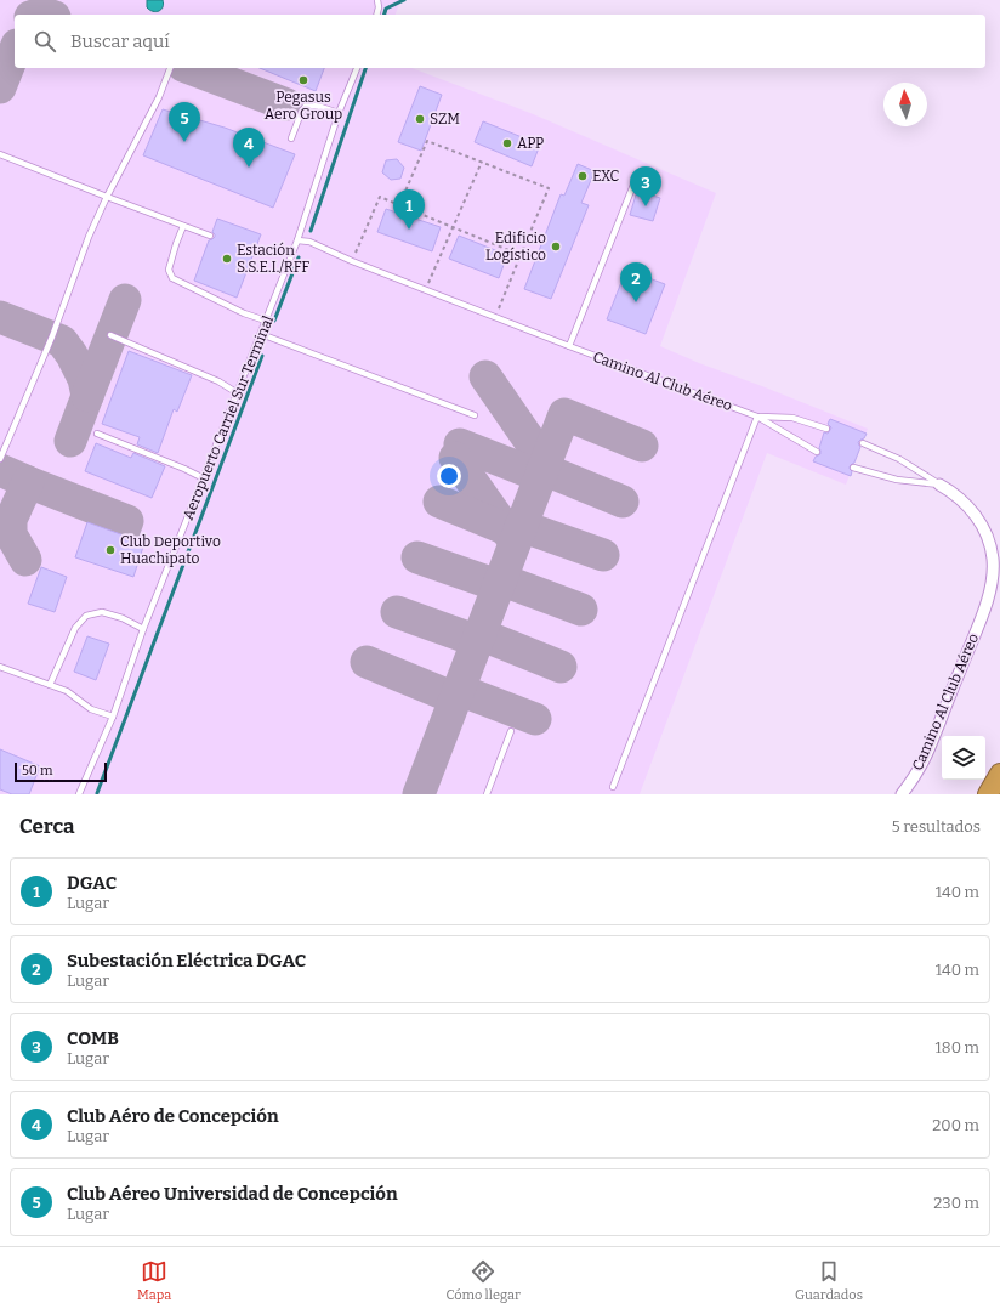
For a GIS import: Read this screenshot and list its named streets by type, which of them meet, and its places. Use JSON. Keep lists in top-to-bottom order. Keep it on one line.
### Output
{"streets":{"street":["Camino Al Club Aéreo"],"lane":["Aeropuerto Carriel Sur Terminal"]},"crossings":[["Camino Al Club Aéreo","Aeropuerto Carriel Sur Terminal"]],"places":["Pegasus Aero Group","SZM","APP","EXC","Edificio Logístico","Estación S.S.E.I./RFF","Club Deportivo Huachipato"],"scale_bar":"50 m","north":"top","page":{"search":"Buscar aquí","pins":["5","4","3","1","2"],"scale":"50 m","heading":["Cerca","5 resultados"],"list":[{"mark":"1","name":"DGAC","note":"Lugar","value":"140 m"},{"mark":"2","name":"Subestación Eléctrica DGAC","note":"Lugar","value":"140 m"},{"mark":"3","name":"COMB","note":"Lugar","value":"180 m"},{"mark":"4","name":"Club Aéro de Concepción","note":"Lugar","value":"200 m"},{"mark":"5","name":"Club Aéreo Universidad de Concepción","note":"Lugar","value":"230 m"}],"nav":["Mapa","Cómo llegar","Guardados"]}}
